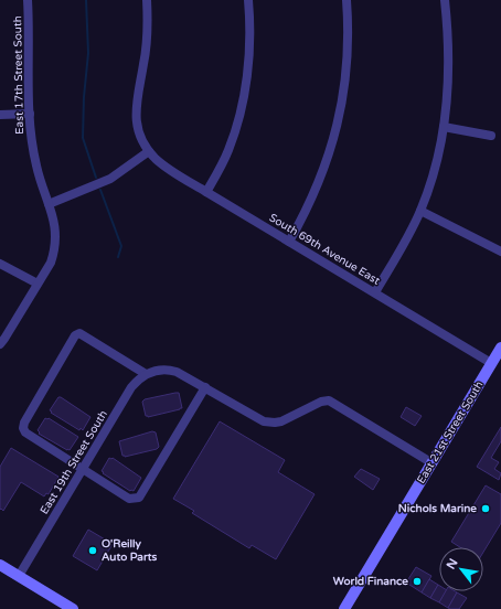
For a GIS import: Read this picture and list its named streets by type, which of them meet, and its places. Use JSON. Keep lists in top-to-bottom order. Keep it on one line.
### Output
{"streets":{"main road":["East 21st Street South"],"street":["East 17th Street South","South 69th Avenue East","East 19th Street South"]},"crossings":[["South 69th Avenue East","East 21st Street South"]],"places":["Nichols Marine","O'Reilly Auto Parts","World Finance"],"north":"top left"}
